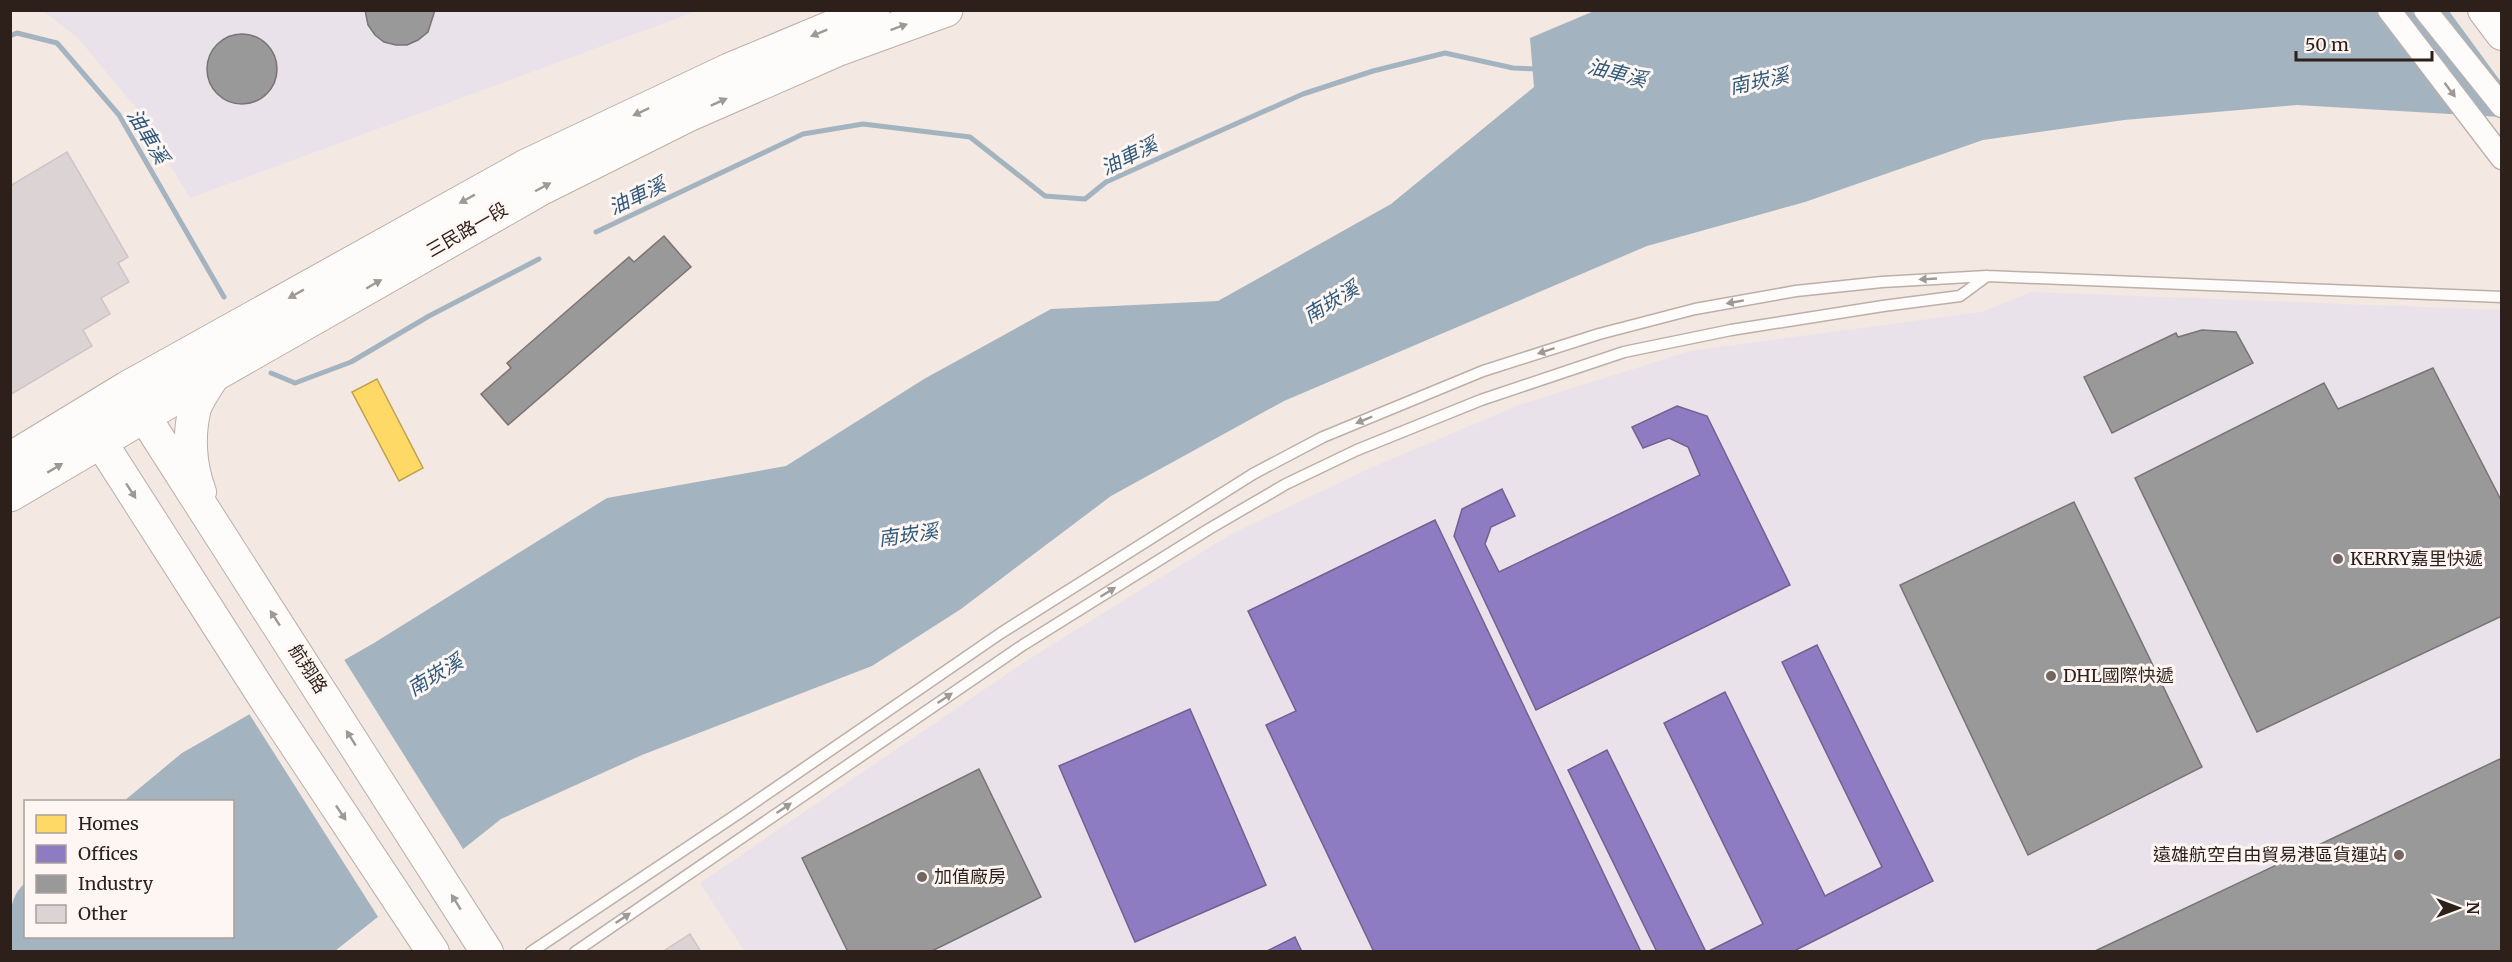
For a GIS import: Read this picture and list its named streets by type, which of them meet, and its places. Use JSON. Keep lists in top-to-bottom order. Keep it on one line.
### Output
{"streets":{"main road":["三民路一段"],"street":["航翔路"]},"crossings":[["三民路一段","航翔路"]],"water":["油車溪","南崁溪"],"places":["KERRY嘉里快遞","DHL國際快遞","遠雄航空自由貿易港區貨運站","加值廠房"],"legend":["Homes","Offices","Industry","Other"],"scale_bar":"50 m","north":"right"}
